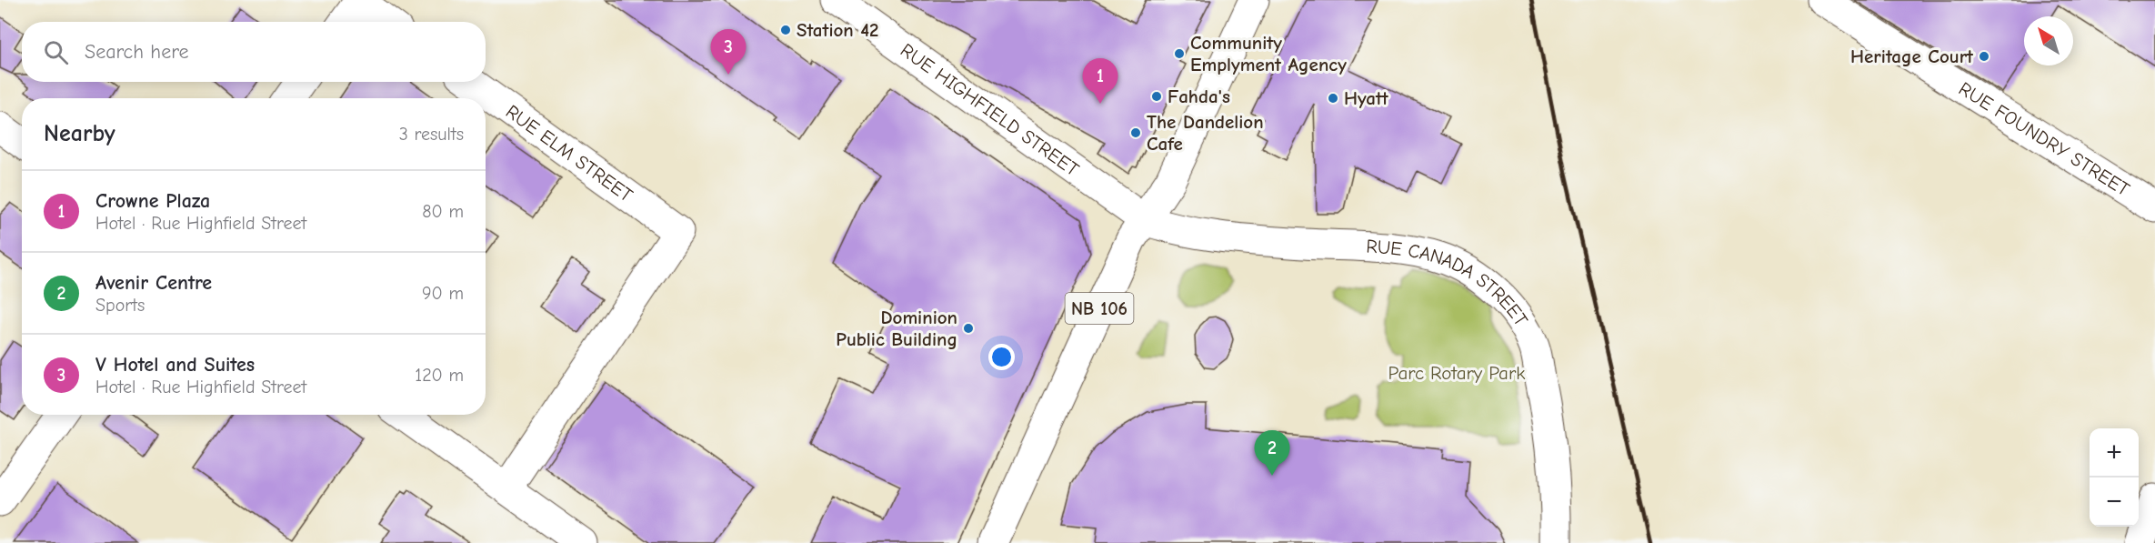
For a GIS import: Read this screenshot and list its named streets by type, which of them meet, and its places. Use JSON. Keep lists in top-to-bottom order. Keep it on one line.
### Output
{"streets":{"street":["RUE HIGHFIELD STREET","RUE FOUNDRY STREET","RUE ELM STREET","RUE CANADA STREET","NB 106"]},"crossings":[["RUE HIGHFIELD STREET","RUE CANADA STREET"],["RUE HIGHFIELD STREET","NB 106"],["RUE CANADA STREET","NB 106"]],"parks":["Parc Rotary Park"],"places":["Station 42","Community Emplyment Agency","Heritage Court","Fahda's","Hyatt","The Dandelion Cafe","Dominion Public Building"],"north":"top left","page":{"search":"Search here","pins":["3","1","2"],"heading":["Nearby","3 results"],"list":[{"mark":"1","name":"Crowne Plaza","note":"Hotel · Rue Highfield Street","value":"80 m"},{"mark":"2","name":"Avenir Centre","note":"Sports","value":"90 m"},{"mark":"3","name":"V Hotel and Suites","note":"Hotel · Rue Highfield Street","value":"120 m"}],"map_buttons":["+","−"]}}
